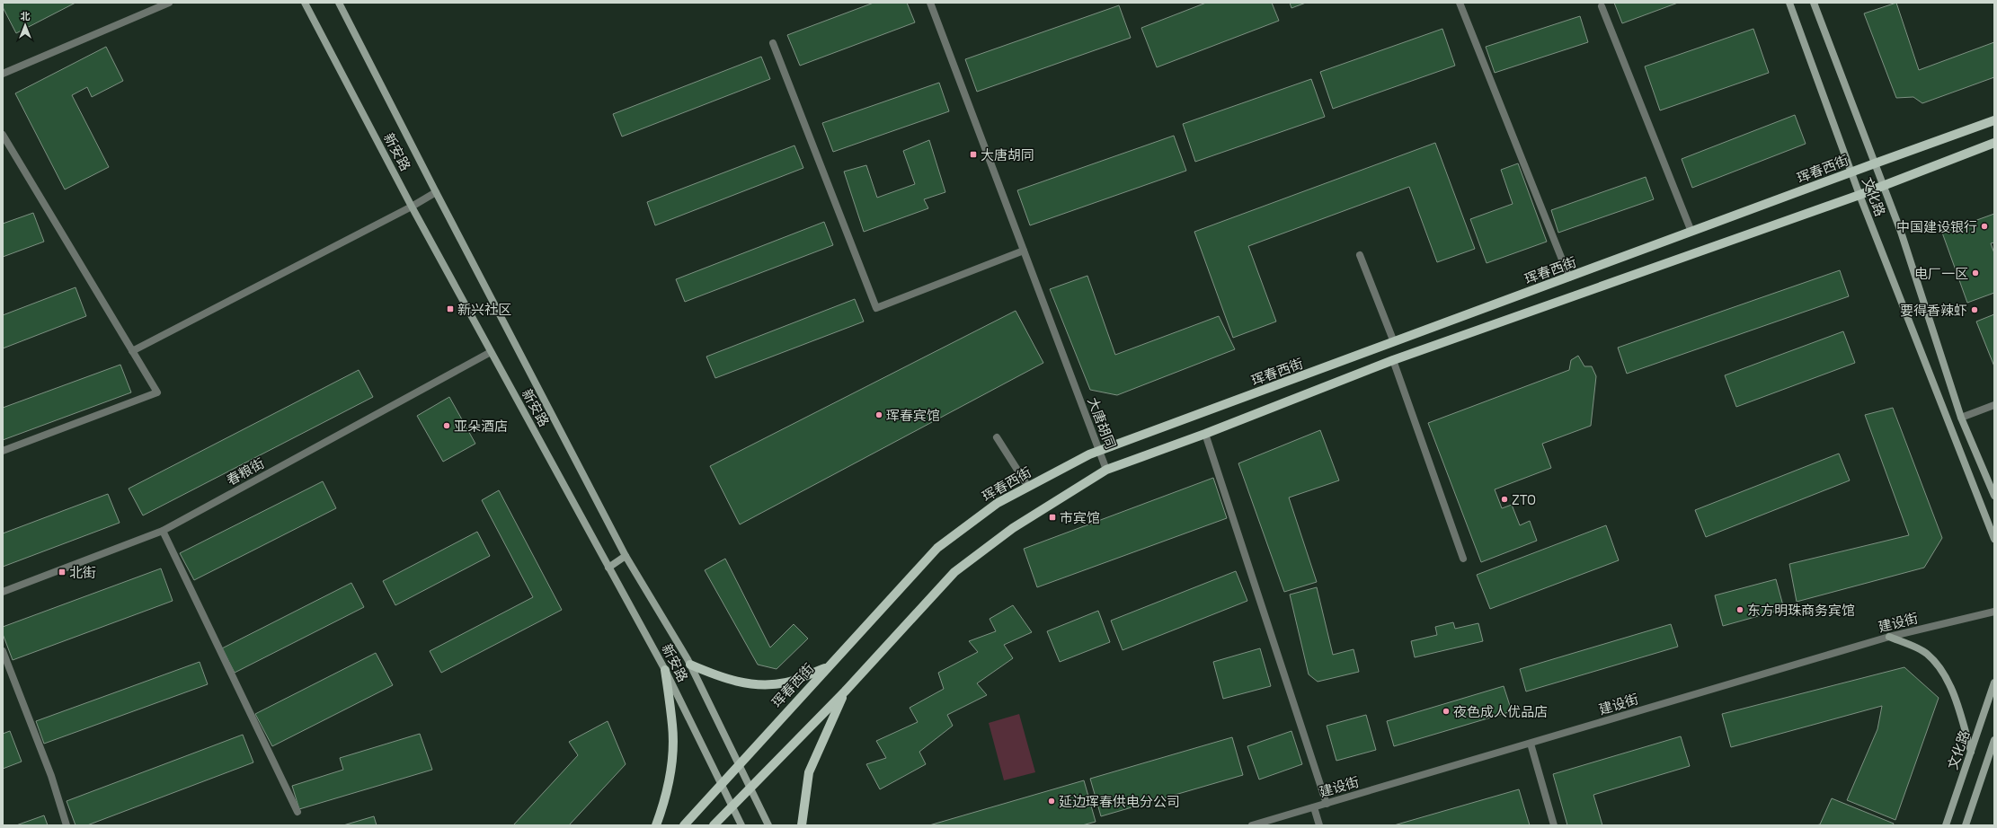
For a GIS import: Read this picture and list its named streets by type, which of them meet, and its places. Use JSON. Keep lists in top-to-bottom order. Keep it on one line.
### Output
{"streets":{"main road":["新安路","珲春西街","文化路"],"street":["大唐胡同","春粮街","建设街"]},"crossings":[["新安路","珲春西街"],["新安路","春粮街"],["珲春西街","文化路"],["珲春西街","大唐胡同"]],"places":{"transit":["大唐胡同","新兴社区","市宾馆","北街"],"other":["中国建设银行","电厂一区","要得香辣虾","珲春宾馆","亚朵酒店","ZTO","东方明珠商务宾馆","夜色成人优品店","延边珲春供电分公司"]},"north":"top"}
